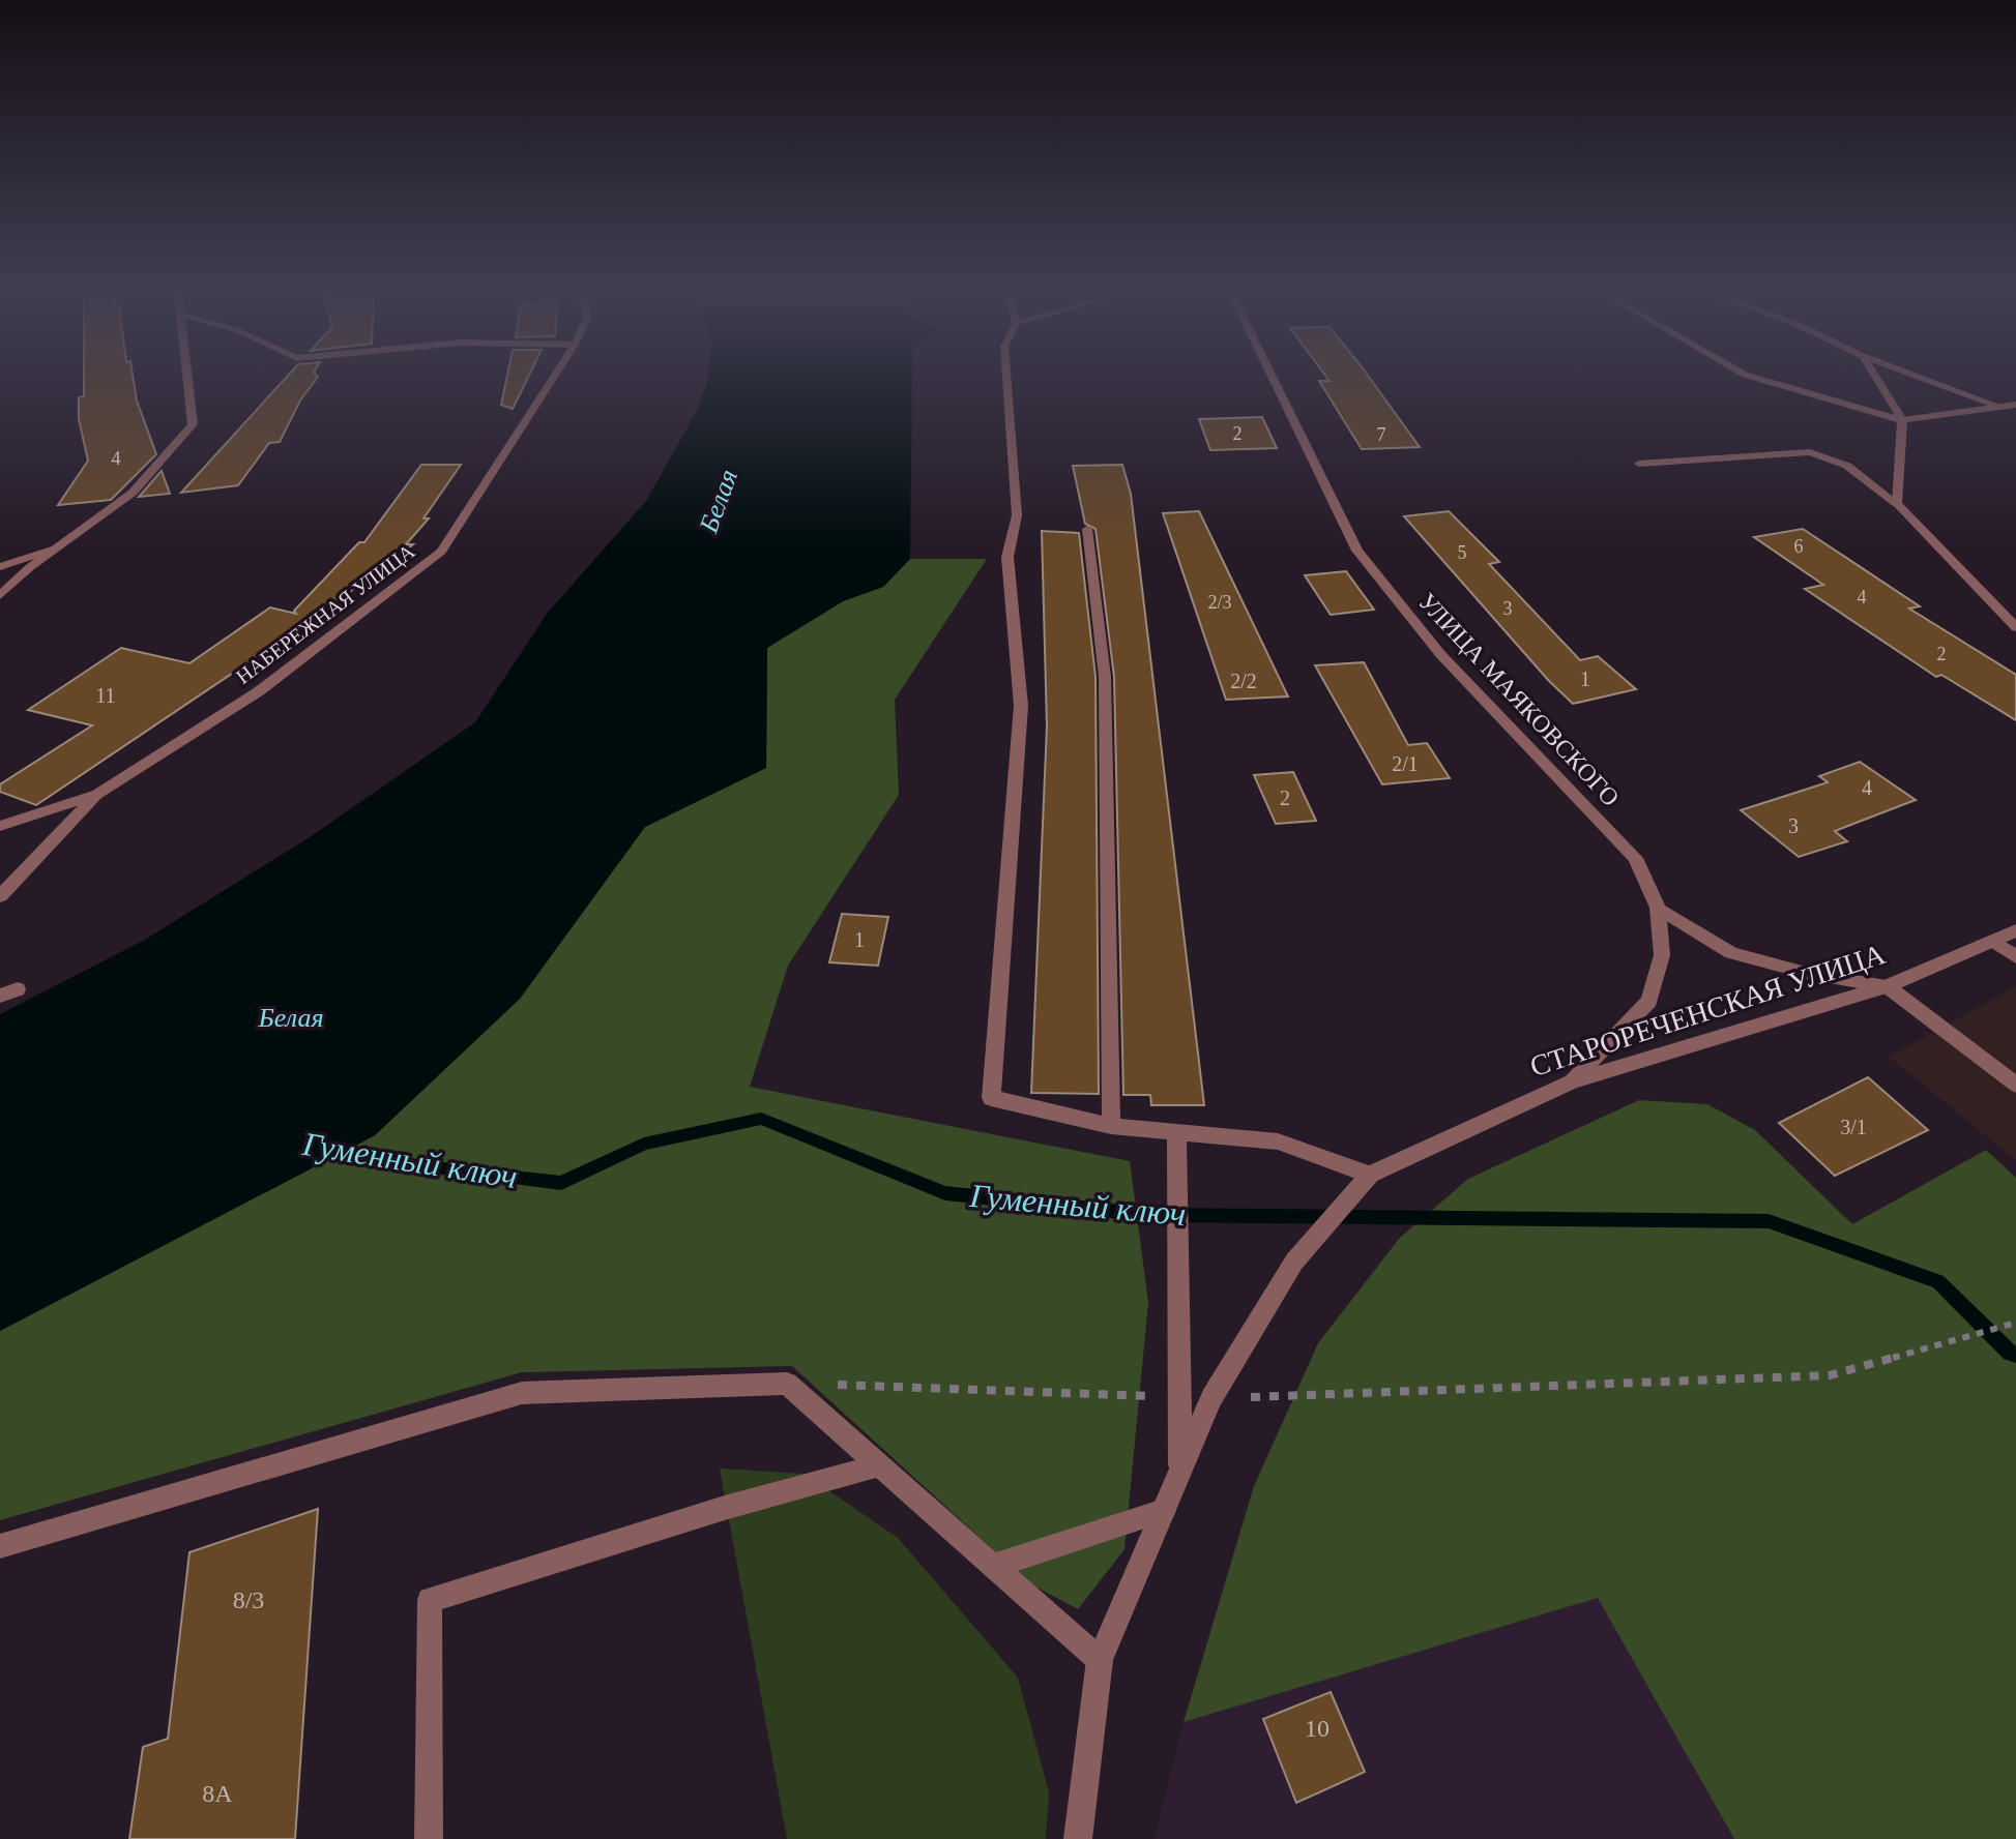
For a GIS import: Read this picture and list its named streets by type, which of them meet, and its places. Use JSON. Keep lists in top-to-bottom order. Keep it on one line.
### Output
{"streets":{"street":["НАБЕРЕЖНАЯ УЛИЦА","УЛИЦА МАЯКОВСКОГО","СТАРОРЕЧЕНСКАЯ УЛИЦА"]},"crossings":[["УЛИЦА МАЯКОВСКОГО","СТАРОРЕЧЕНСКАЯ УЛИЦА"]],"water":["Белая","Гуменный ключ"],"house_numbers":["2","7","4","6","5","4","2/3","3","2","1","2/2","11","2/1","4","2","3","1","3/1","8/3","10","8А"]}
